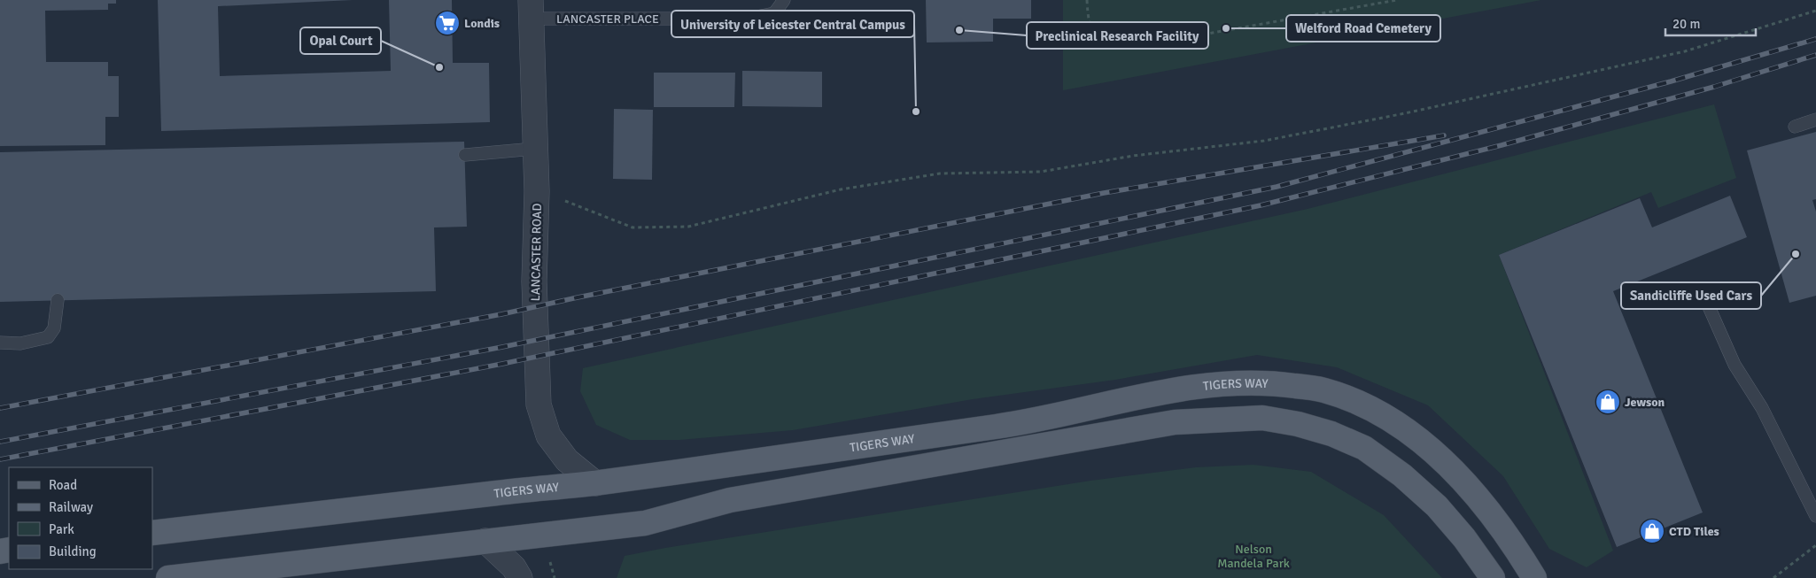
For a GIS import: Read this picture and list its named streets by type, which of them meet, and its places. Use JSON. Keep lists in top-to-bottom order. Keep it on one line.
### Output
{"streets":{"main road":["TIGERS WAY"],"street":["LANCASTER ROAD"],"lane":["LANCASTER PLACE"]},"crossings":[["LANCASTER PLACE","LANCASTER ROAD"],["LANCASTER ROAD","TIGERS WAY"]],"parks":["Nelson Mandela Park"],"places":{"supermarket":["Londis"],"other":["Welford Road Cemetery","Preclinical Research Facility","Opal Court","University of Leicester Central Campus","Sandicliffe Used Cars"],"shop":["Jewson","CTD Tiles"]},"legend":["Road","Railway","Park","Building"],"scale_bar":"20 m"}
